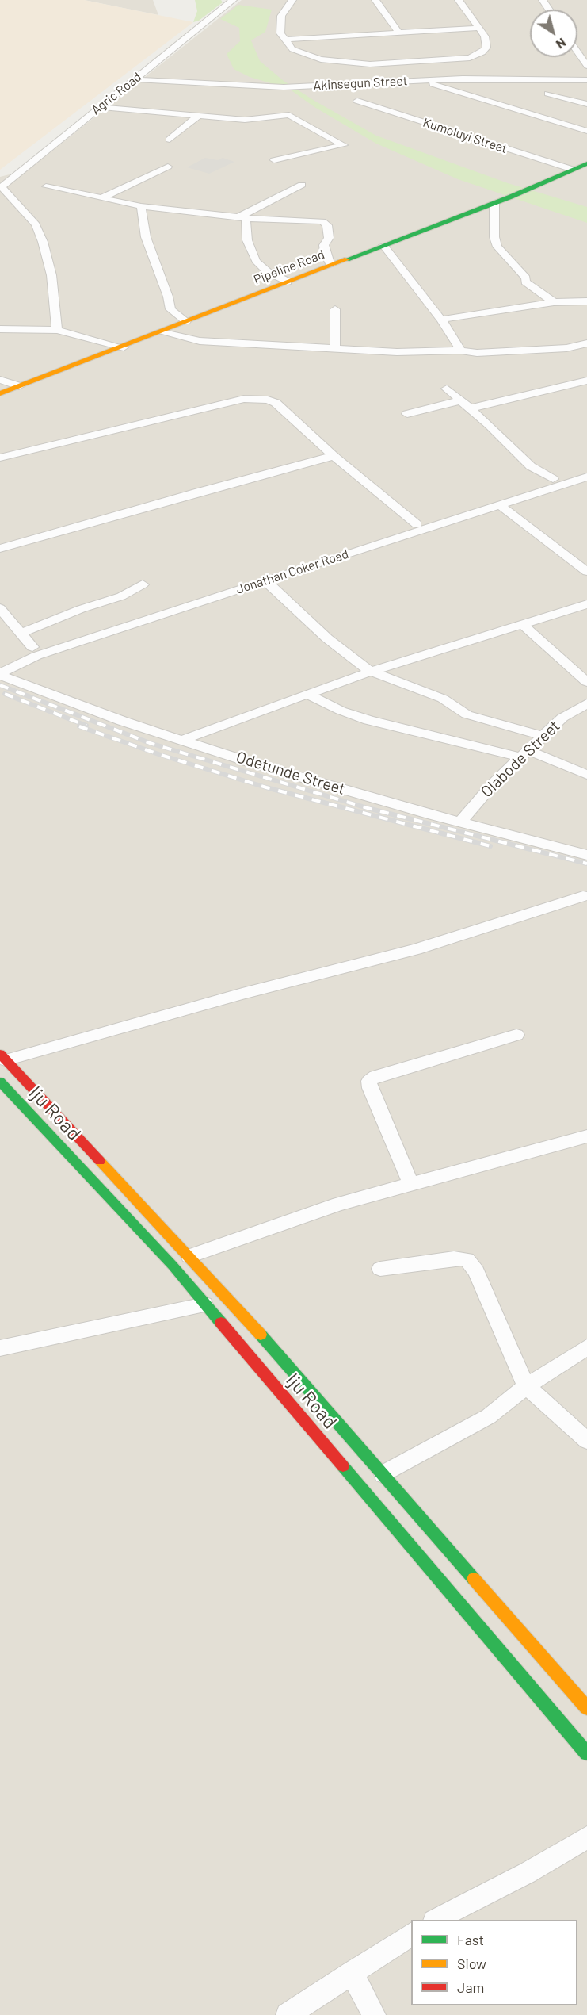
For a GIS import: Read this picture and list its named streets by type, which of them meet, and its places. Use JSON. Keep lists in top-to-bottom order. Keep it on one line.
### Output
{"streets":{"main road":["Pipeline Road","Iju Road"],"street":["Akinsegun Street","Agric Road","Kumoluyi Street","Jonathan Coker Road","Olabode Street","Odetunde Street"]},"crossings":[["Akinsegun Street","Agric Road"],["Kumoluyi Street","Pipeline Road"],["Jonathan Coker Road","Odetunde Street"],["Olabode Street","Odetunde Street"]],"legend":["Fast","Slow","Jam"],"north":"bottom right"}
